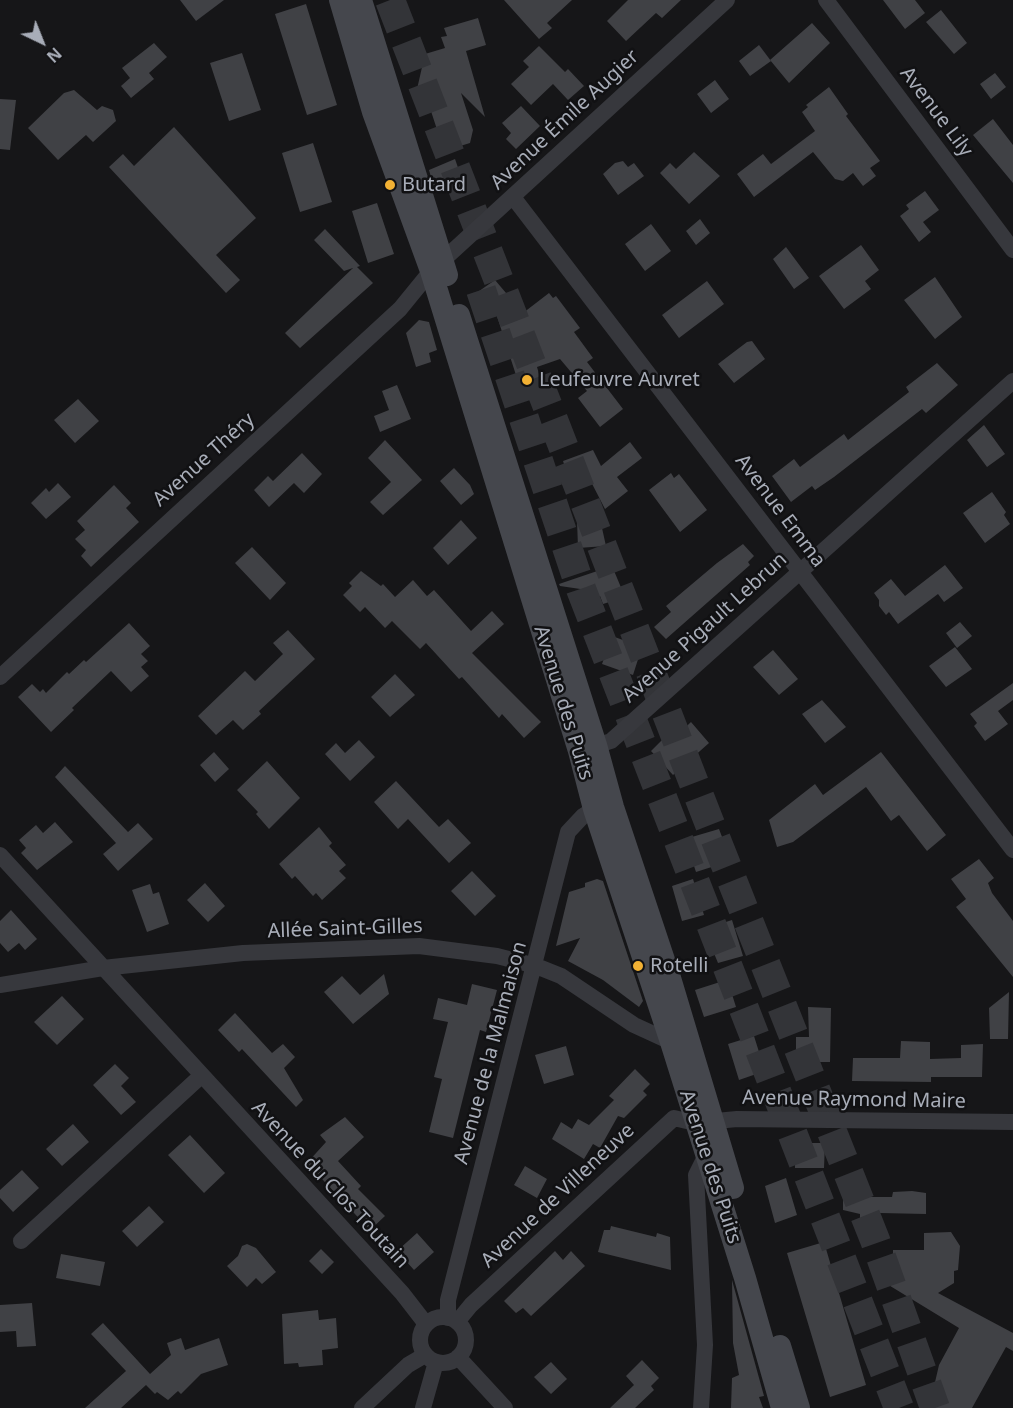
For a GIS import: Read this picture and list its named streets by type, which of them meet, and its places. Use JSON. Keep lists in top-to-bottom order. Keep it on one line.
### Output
{"streets":{"street":["Avenue Lily","Avenue Émile Augier","Avenue Théry","Avenue Emma","Avenue Pigault Lebrun","Avenue des Puits","Allée Saint-Gilles","Avenue de la Malmaison","Avenue Raymond Maire","Avenue du Clos Toutain","Avenue de Villeneuve"]},"crossings":[["Avenue Émile Augier","Avenue Théry"],["Avenue Émile Augier","Avenue Emma"],["Avenue Émile Augier","Avenue des Puits"],["Avenue Théry","Avenue des Puits"],["Avenue Emma","Avenue Pigault Lebrun"],["Avenue Pigault Lebrun","Avenue des Puits"],["Avenue des Puits","Allée Saint-Gilles"],["Avenue des Puits","Avenue de la Malmaison"],["Avenue des Puits","Avenue Raymond Maire"],["Avenue des Puits","Avenue de Villeneuve"],["Allée Saint-Gilles","Avenue de la Malmaison"],["Allée Saint-Gilles","Avenue du Clos Toutain"],["Avenue de la Malmaison","Avenue du Clos Toutain"],["Avenue de la Malmaison","Avenue de Villeneuve"],["Avenue Raymond Maire","Avenue de Villeneuve"],["Avenue du Clos Toutain","Avenue de Villeneuve"]],"places":["Butard","Leufeuvre Auvret","Rotelli"],"north":"bottom right"}
